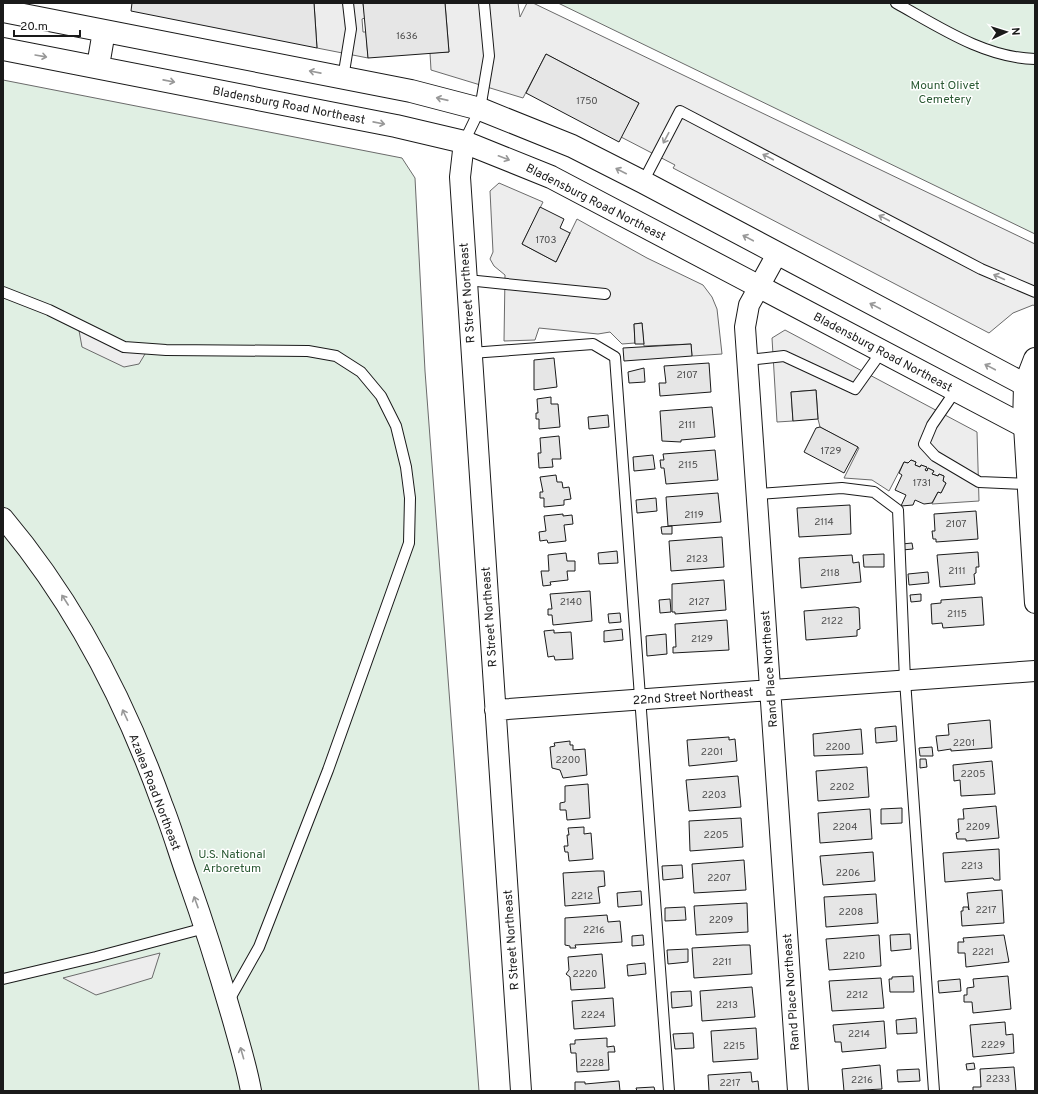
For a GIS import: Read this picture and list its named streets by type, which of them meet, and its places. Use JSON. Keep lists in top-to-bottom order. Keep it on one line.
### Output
{"streets":{"main road":["Bladensburg Road Northeast"],"street":["R Street Northeast","Rand Place Northeast","22nd Street Northeast","Azalea Road Northeast"]},"crossings":[["Bladensburg Road Northeast","R Street Northeast"],["Bladensburg Road Northeast","Rand Place Northeast"],["R Street Northeast","22nd Street Northeast"],["Rand Place Northeast","22nd Street Northeast"]],"one_way":["Azalea Road Northeast"],"parks":["Mount Olivet Cemetery","U.S. National Arboretum"],"house_numbers":["1636","1750","1703","2107","2111","1729","2115","1731","2119","2114","2107","2123","2111","2118","2140","2127","2115","2122","2129","2201","2200","2201","2200","2205","2202","2203","2204","2209","2205","2213","2206","2207","2212","2217","2208","2209","2216","2221","2210","2211","2220","2212","2213","2224","2214","2229","2215","2228","2233","2216","2217"],"scale_bar":"20 m","north":"right"}
